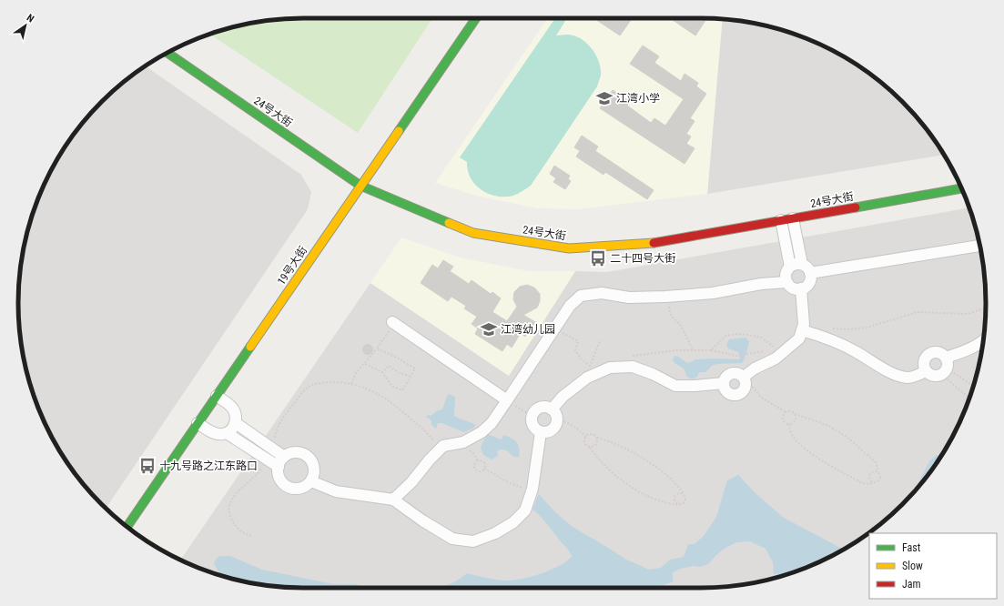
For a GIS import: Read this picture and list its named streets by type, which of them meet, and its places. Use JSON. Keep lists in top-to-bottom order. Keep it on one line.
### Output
{"streets":{"street":["24号大街","19号大街"]},"crossings":[["24号大街","19号大街"]],"places":{"school or university":["江湾小学","江湾幼儿园"],"bus stop":["二十四号大街","十九号路之江东路口"]},"legend":["Fast","Slow","Jam"],"north":"top right"}
